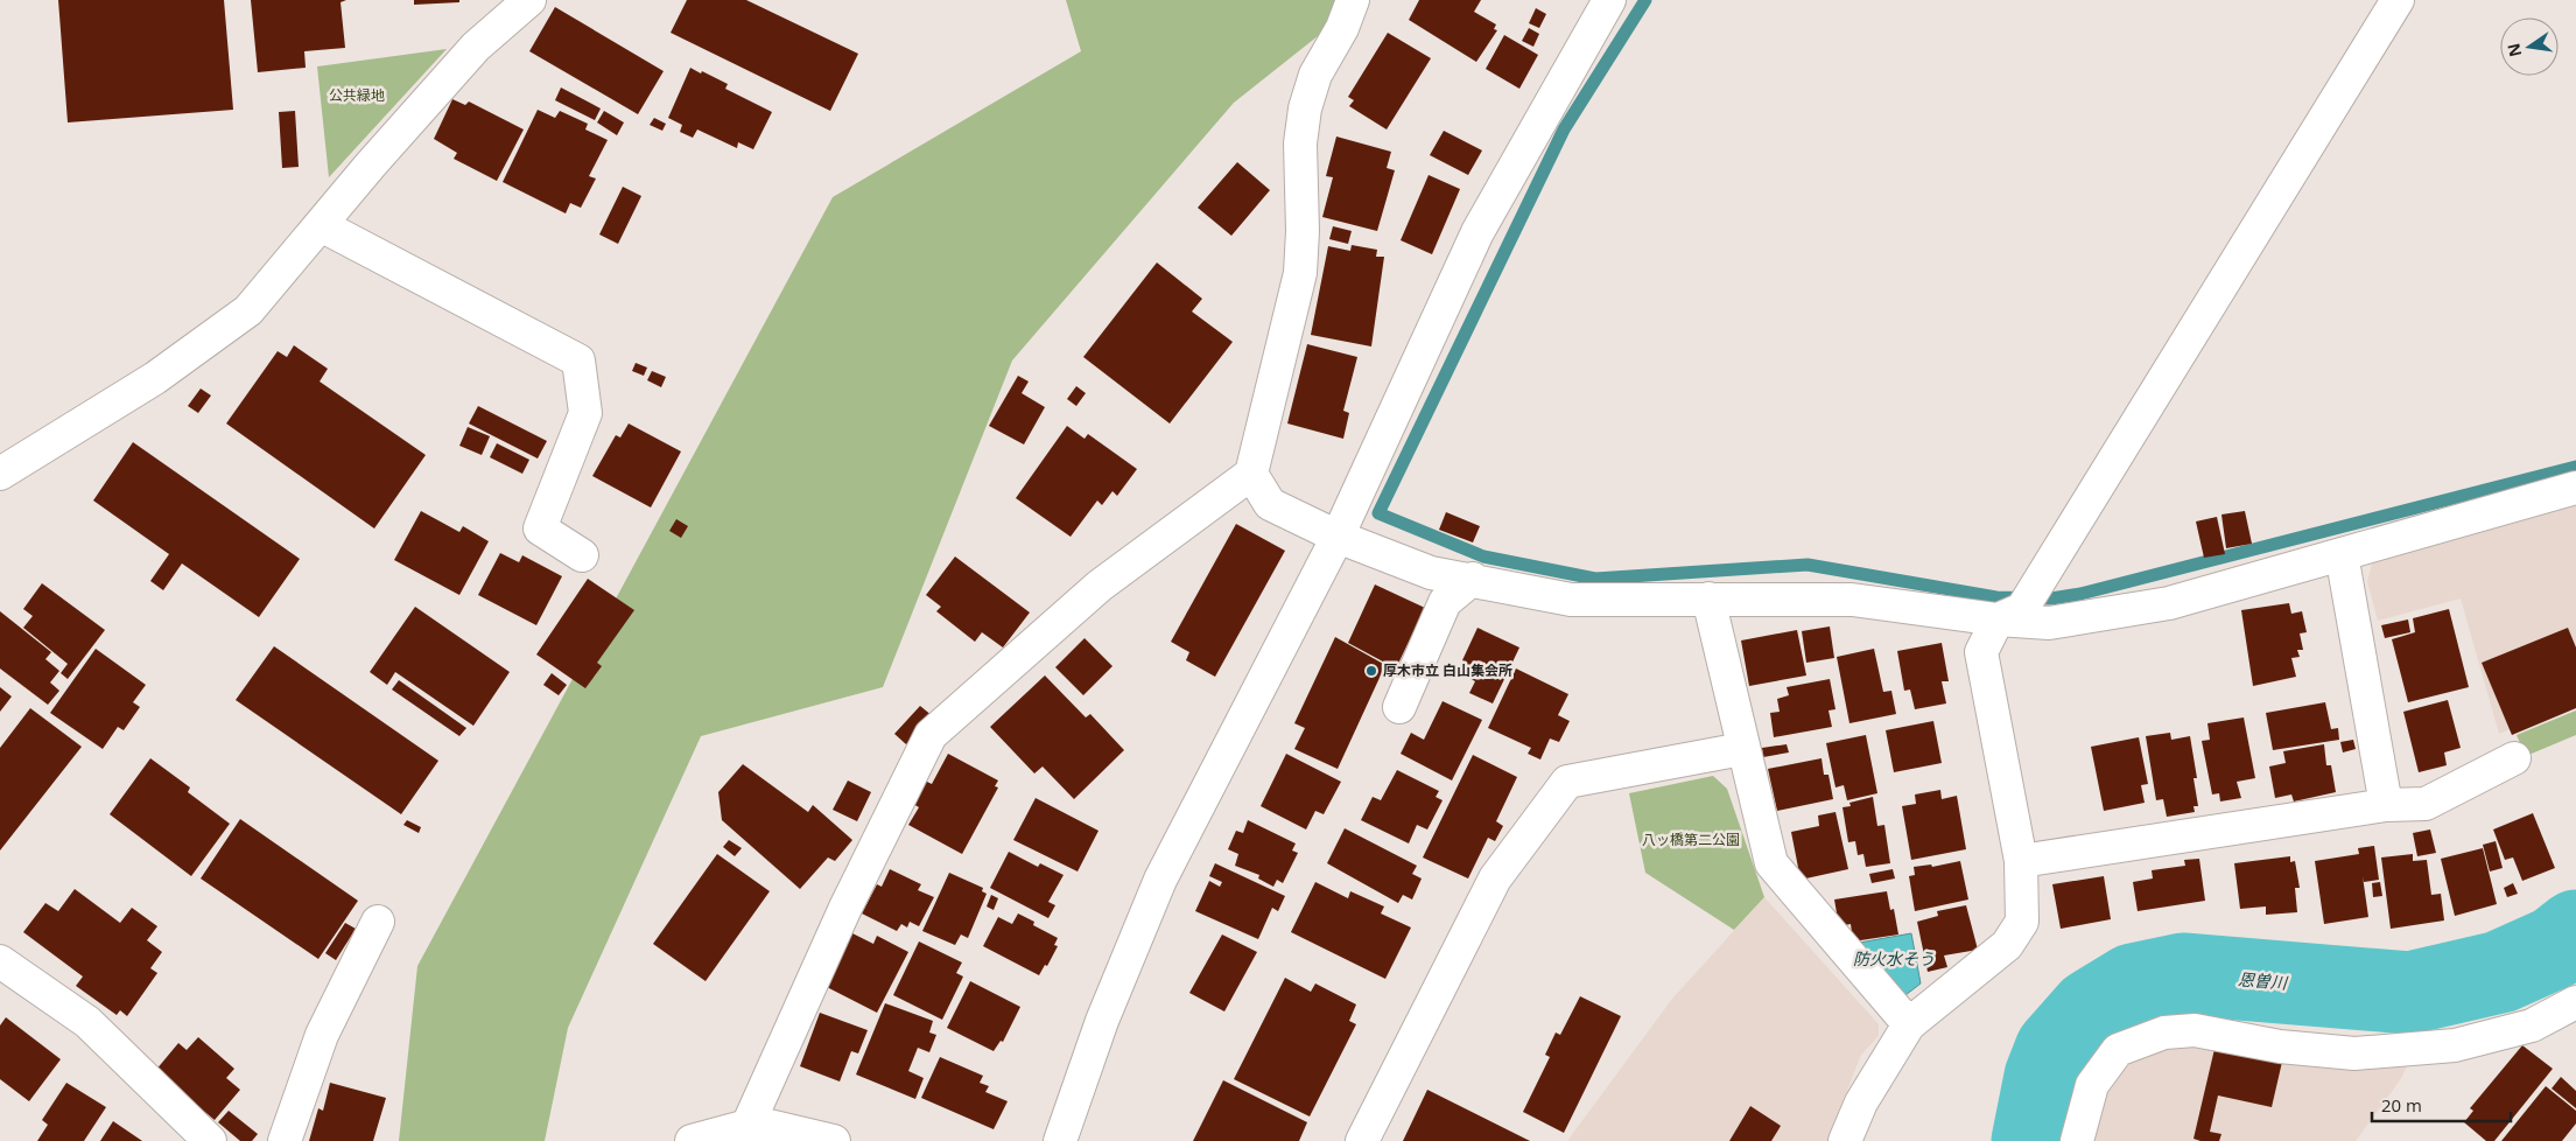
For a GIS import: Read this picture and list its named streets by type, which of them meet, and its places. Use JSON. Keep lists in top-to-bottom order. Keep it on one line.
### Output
{"water":["防火水そう","恩曽川"],"parks":["公共緑地","八ッ橋第二公園"],"places":["厚木市立 白山集会所"],"scale_bar":"20 m","north":"left"}
